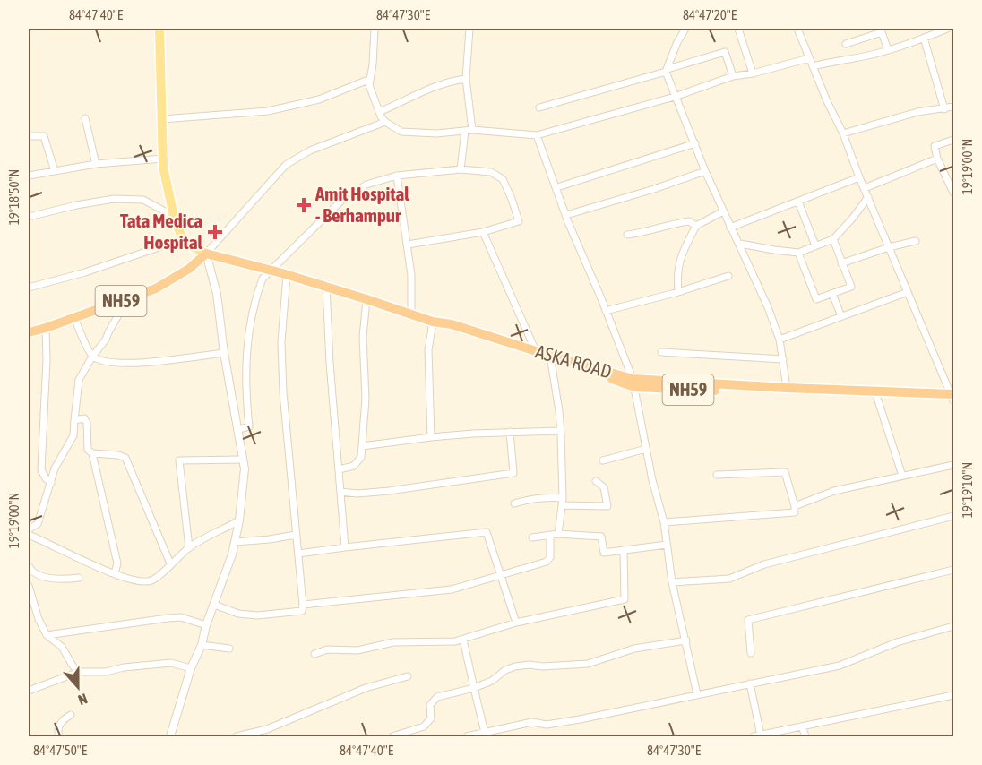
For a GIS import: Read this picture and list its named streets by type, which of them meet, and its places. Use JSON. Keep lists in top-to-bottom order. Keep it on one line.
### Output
{"streets":{"highway":["NH59","ASKA ROAD"]},"crossings":[["NH59","ASKA ROAD"]],"places":{"health":["Amit Hospital - Berhampur","Tata Medica Hospital"]},"north":"bottom","coordinates":["84°47'40\"E","84°47'30\"E","84°47'20\"E","19°19'00\"N","19°18'50\"N","19°19'10\"N","84°47'50\"E"]}
